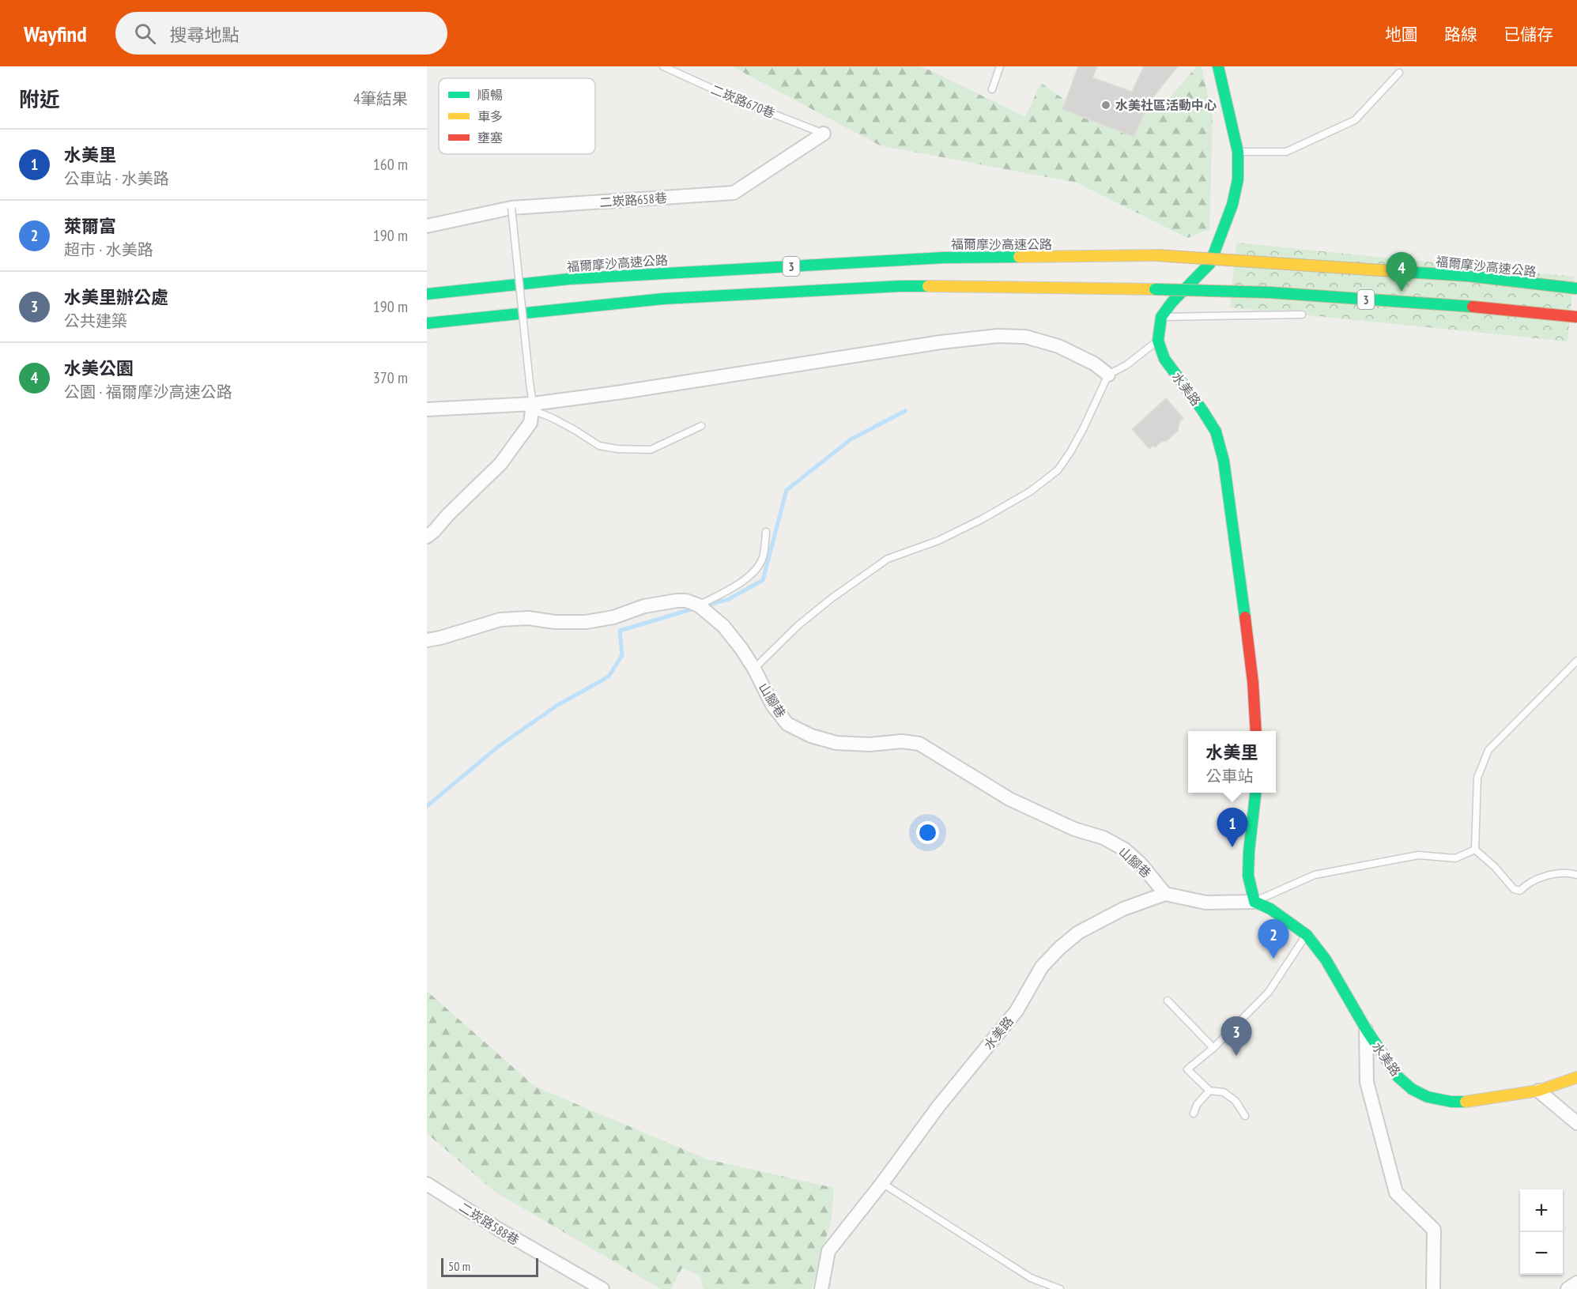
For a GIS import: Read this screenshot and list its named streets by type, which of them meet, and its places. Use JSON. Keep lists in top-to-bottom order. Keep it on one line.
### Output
{"streets":{"main road":["福爾摩沙高速公路","3","水美路"],"street":["二崁路658巷","山腳巷","二崁路588巷"],"lane":["二崁路670巷"]},"crossings":[["二崁路670巷","二崁路658巷"],["水美路","山腳巷"]],"places":["水美社區活動中心"],"legend":["順暢","車多","壅塞"],"scale_bar":"50 m","page":{"header":"Wayfind","search":"搜尋地點","nav":["地圖","路線","已儲存"],"heading":["附近","4筆結果"],"list":[{"mark":"1","name":"水美里","note":"公車站 · 水美路","value":"160 m"},{"mark":"2","name":"萊爾富","note":"超市 · 水美路","value":"190 m"},{"mark":"3","name":"水美里辦公處","note":"公共建築","value":"190 m"},{"mark":"4","name":"水美公園","note":"公園 · 福爾摩沙高速公路","value":"370 m"}],"pins":["4","1","2","3"],"popup":["水美里","公車站"],"map_buttons":["+","−"],"scale":"50 m"}}
